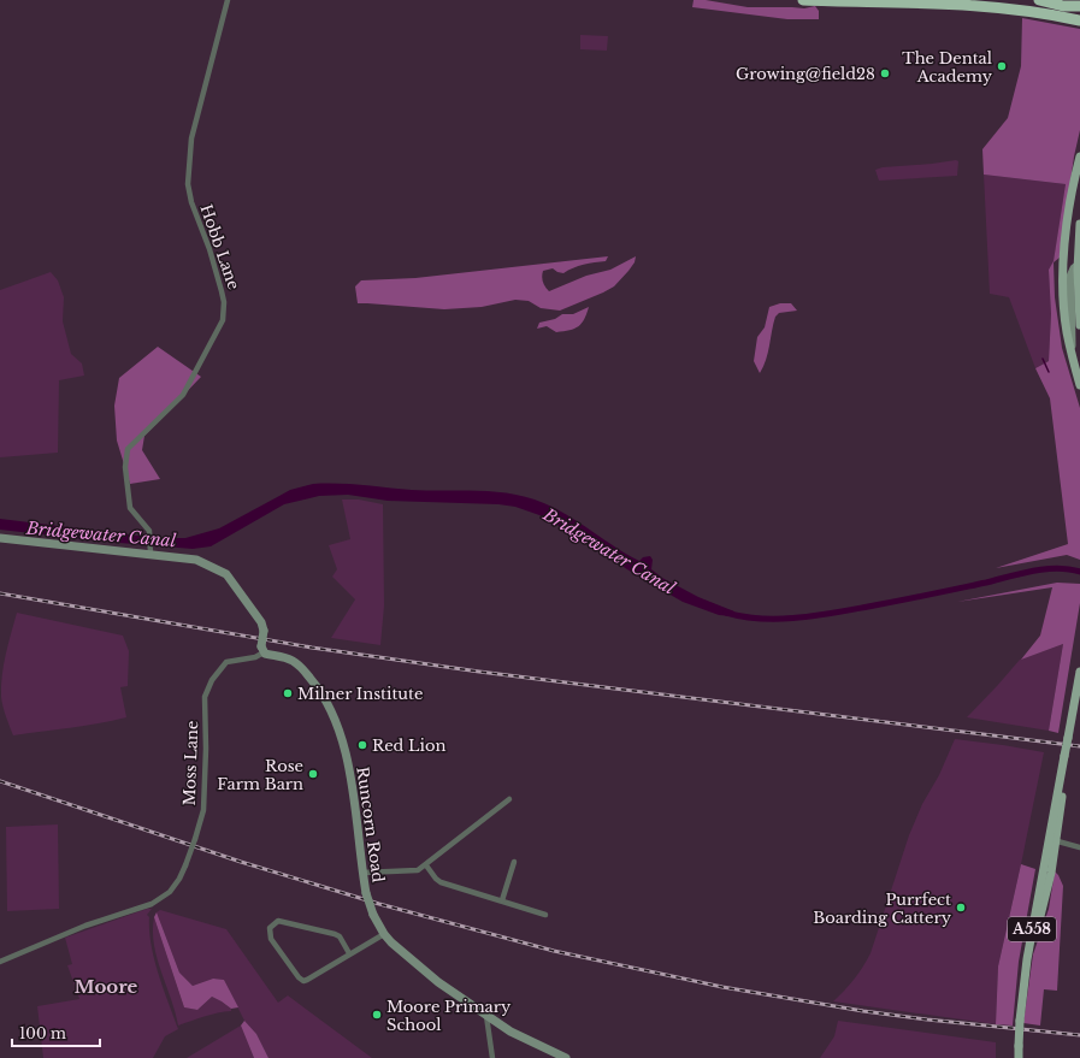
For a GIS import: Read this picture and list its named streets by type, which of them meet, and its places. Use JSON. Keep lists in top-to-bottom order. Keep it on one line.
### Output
{"streets":{"main road":["A558"],"street":["Hobb Lane","Moss Lane","Runcorn Road"]},"crossings":[["Moss Lane","Runcorn Road"]],"districts":["Moore"],"water":["Bridgewater Canal"],"places":["The Dental Academy","Growing@field28","Milner Institute","Red Lion","Rose Farm Barn","Purrfect Boarding Cattery","Moore Primary School"],"scale_bar":"100 m"}
